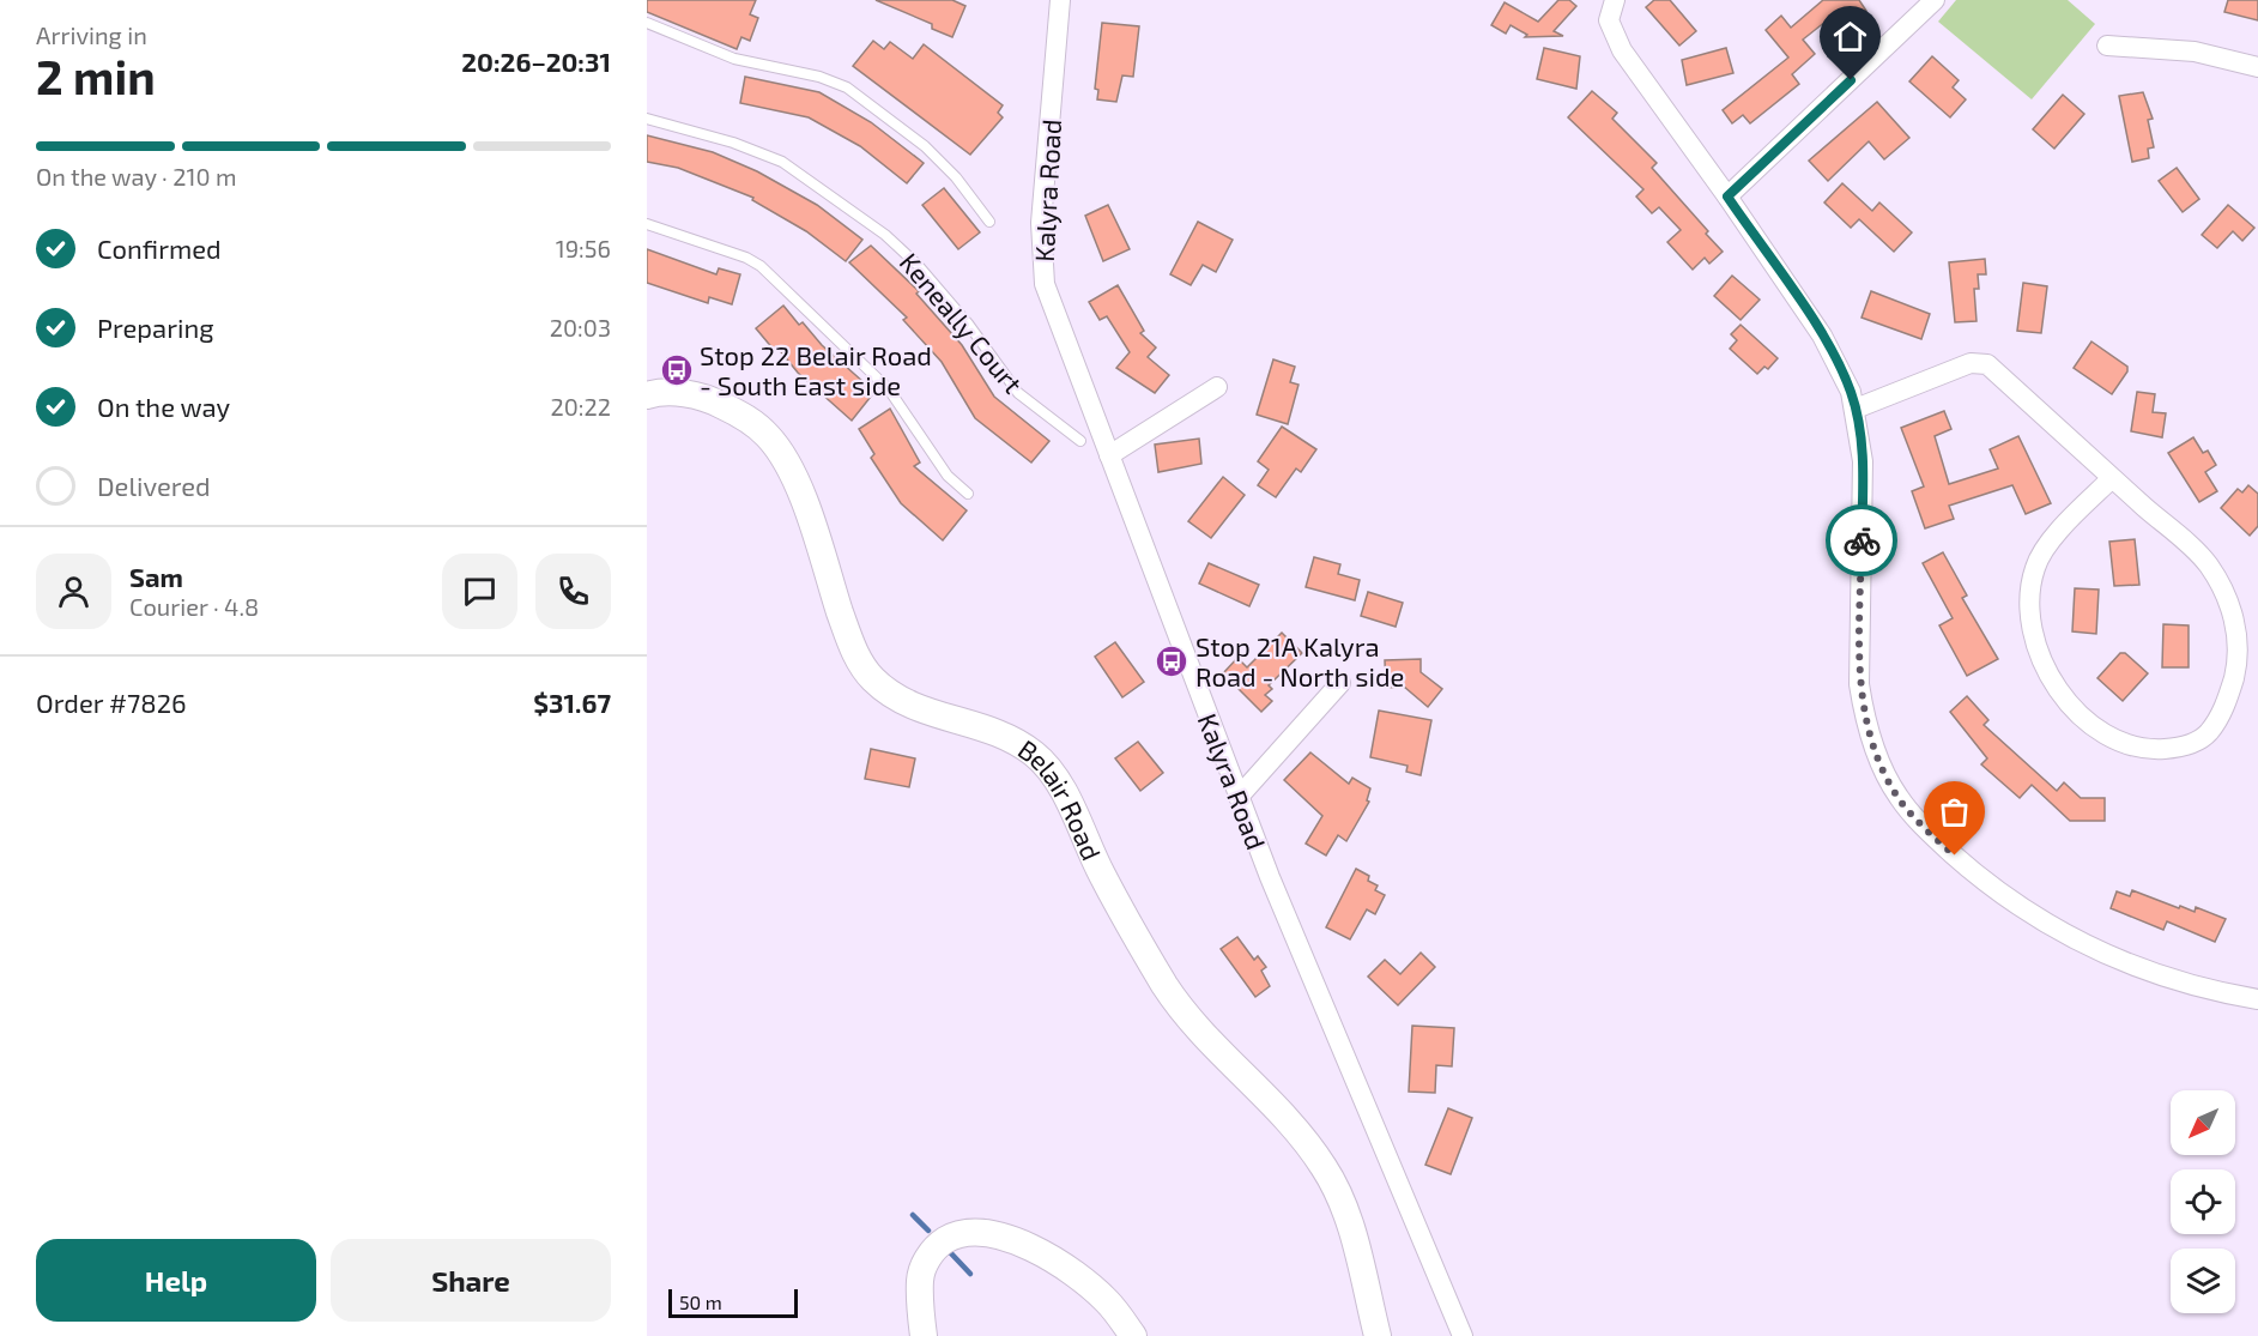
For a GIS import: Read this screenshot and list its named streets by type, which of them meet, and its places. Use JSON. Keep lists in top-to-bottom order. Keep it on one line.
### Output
{"streets":{"main road":["Belair Road"],"street":["Kalyra Road"],"lane":["Keneally Court"]},"places":{"bus stop":["Stop 22 Belair Road - South East side","Stop 21A Kalyra Road - North side"]},"scale_bar":"50 m","north":"bottom left","page":{"heading":["2 min","Arriving in","20:26–20:31"],"panel":["Sam","Courier · 4.8","Order #7826","$31.67"],"bar":"On the way · 210 m","list":[["Confirmed","19:56"],["Preparing","20:03"],["On the way","20:22"],"Delivered"],"buttons":["Help","Share"],"scale":"50 m"}}
